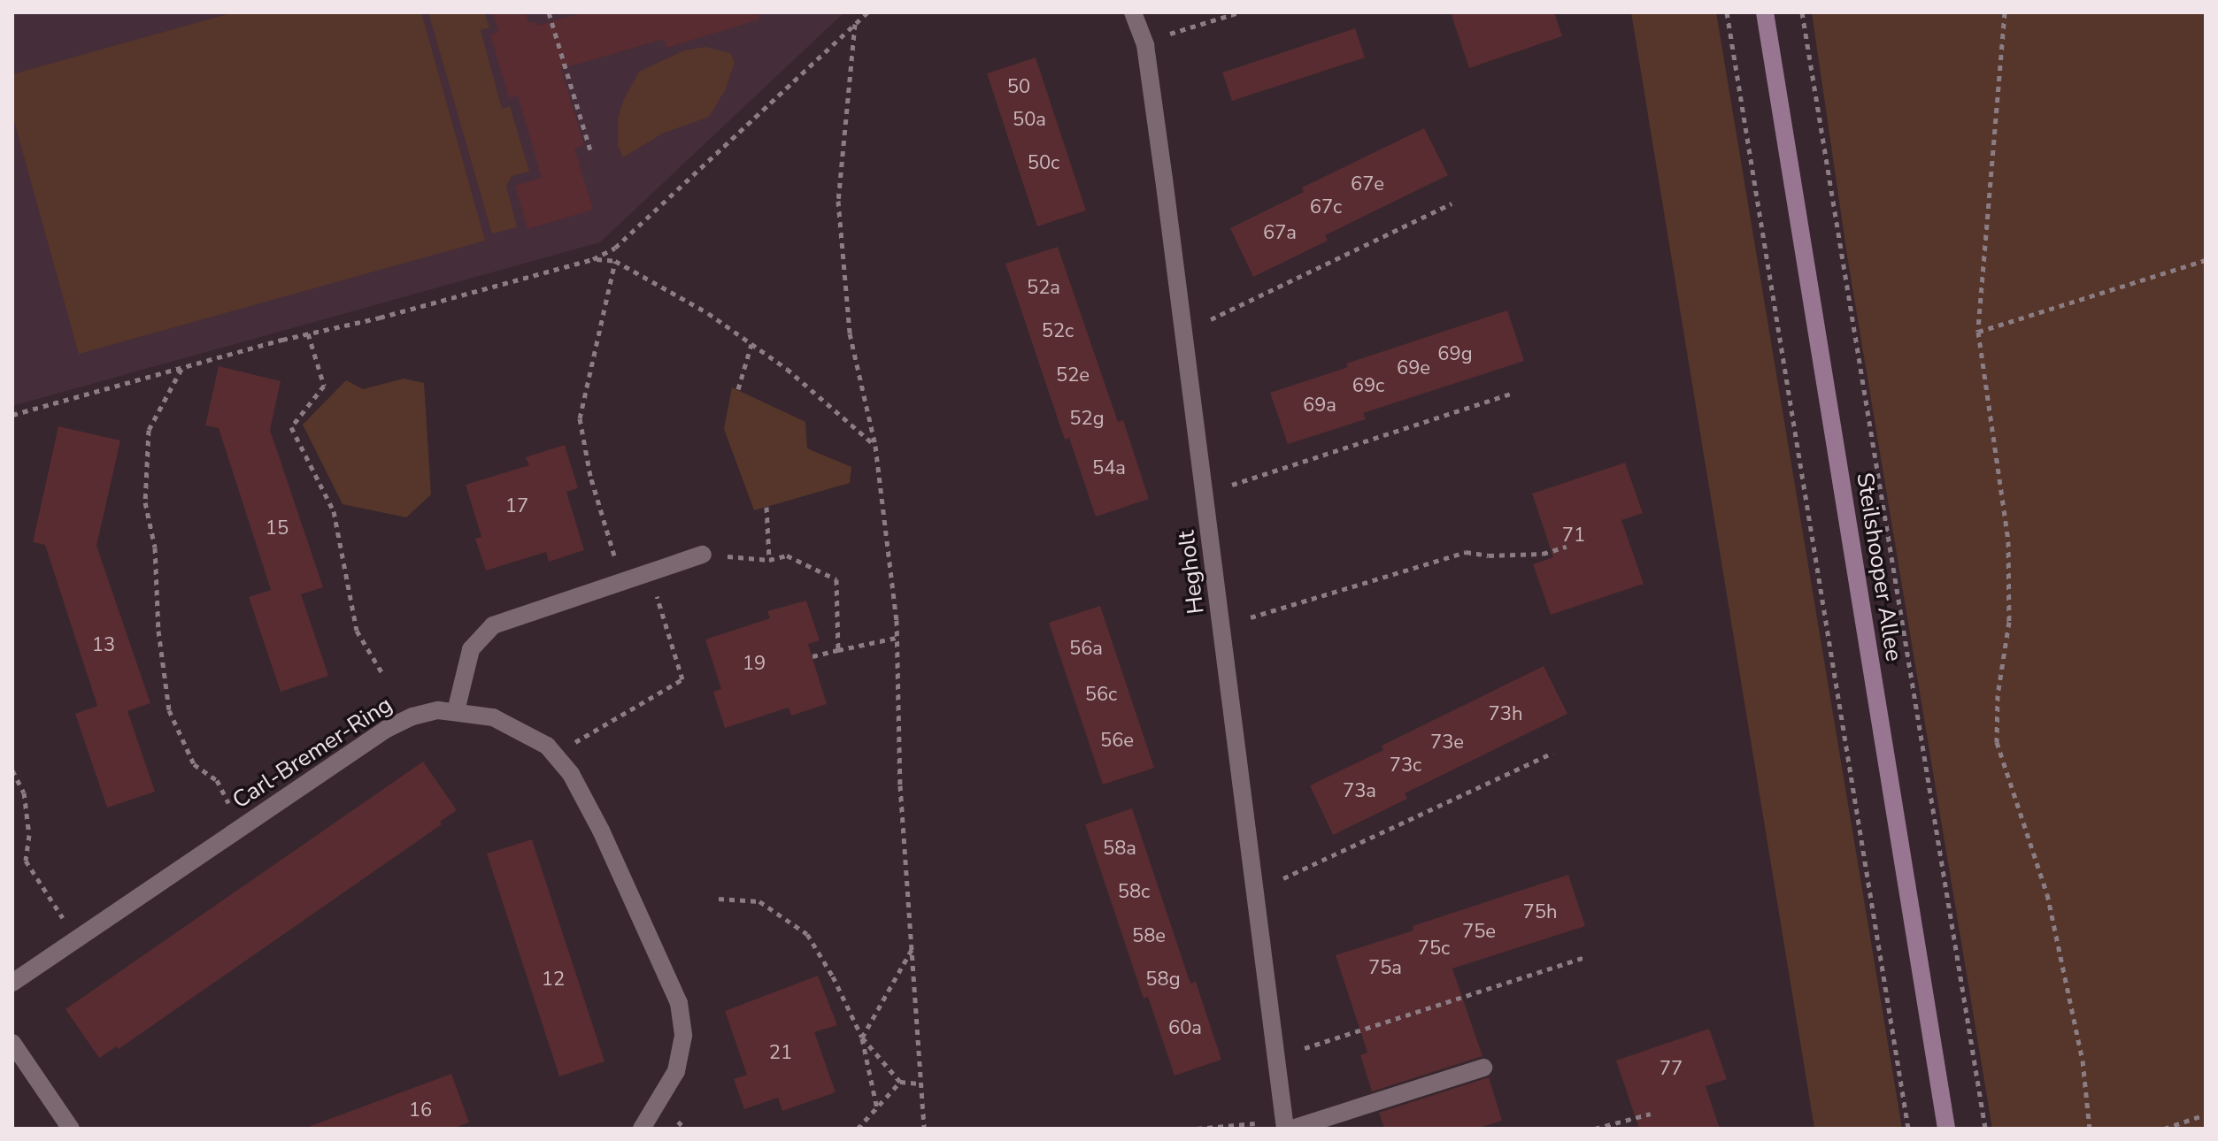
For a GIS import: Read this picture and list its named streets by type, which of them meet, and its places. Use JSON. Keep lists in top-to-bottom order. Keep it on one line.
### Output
{"streets":{"main road":["Steilshooper Allee"],"street":["Hegholt","Carl-Bremer-Ring"]},"house_numbers":["50","50a","50c","67e","67c","67a","52a","52c","69g","69e","52e","69c","69a","52g","54a","17","15","71","13","56a","19","56c","73h","56e","73e","73c","73a","58a","58c","75h","75e","58e","75c","75a","12","58g","60a","21","77","16"]}
